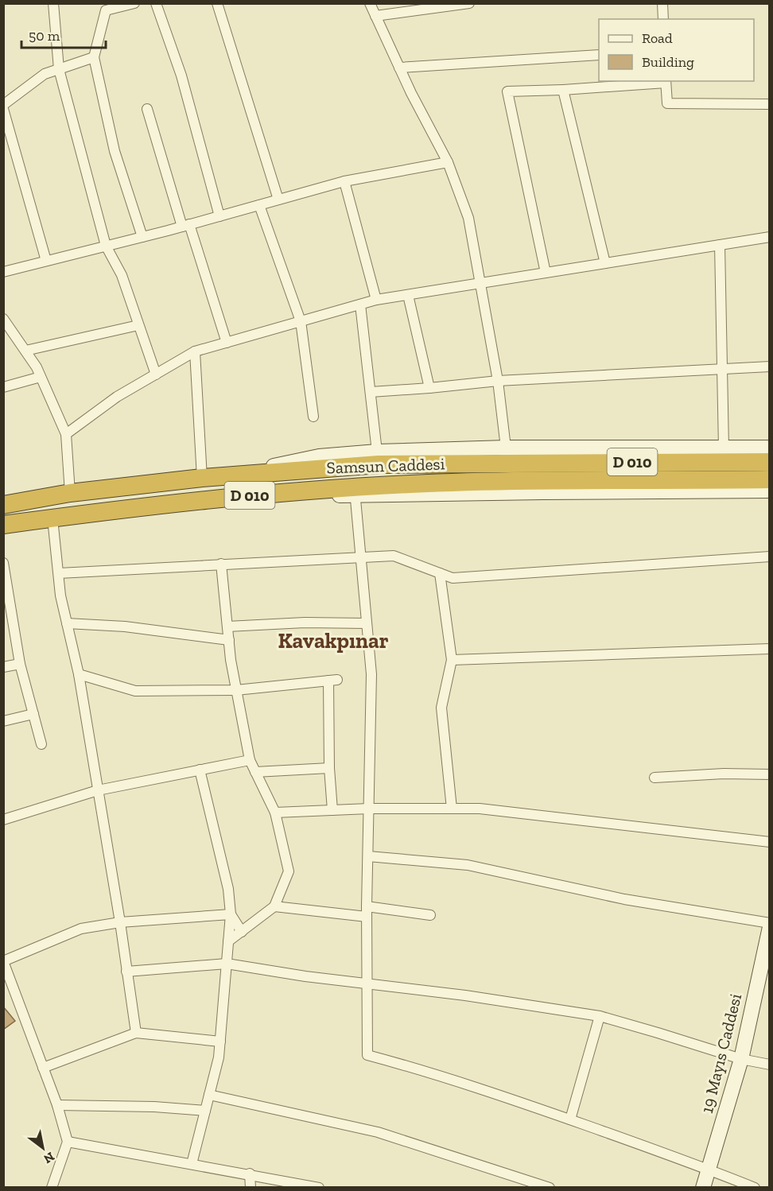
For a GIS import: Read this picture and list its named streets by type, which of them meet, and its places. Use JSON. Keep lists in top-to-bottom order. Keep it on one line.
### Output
{"streets":{"highway":["D 010","Samsun Caddesi"],"street":["19 Mayıs Caddesi"]},"districts":["Kavakpınar"],"legend":["Road","Building"],"scale_bar":"50 m","north":"bottom right"}
